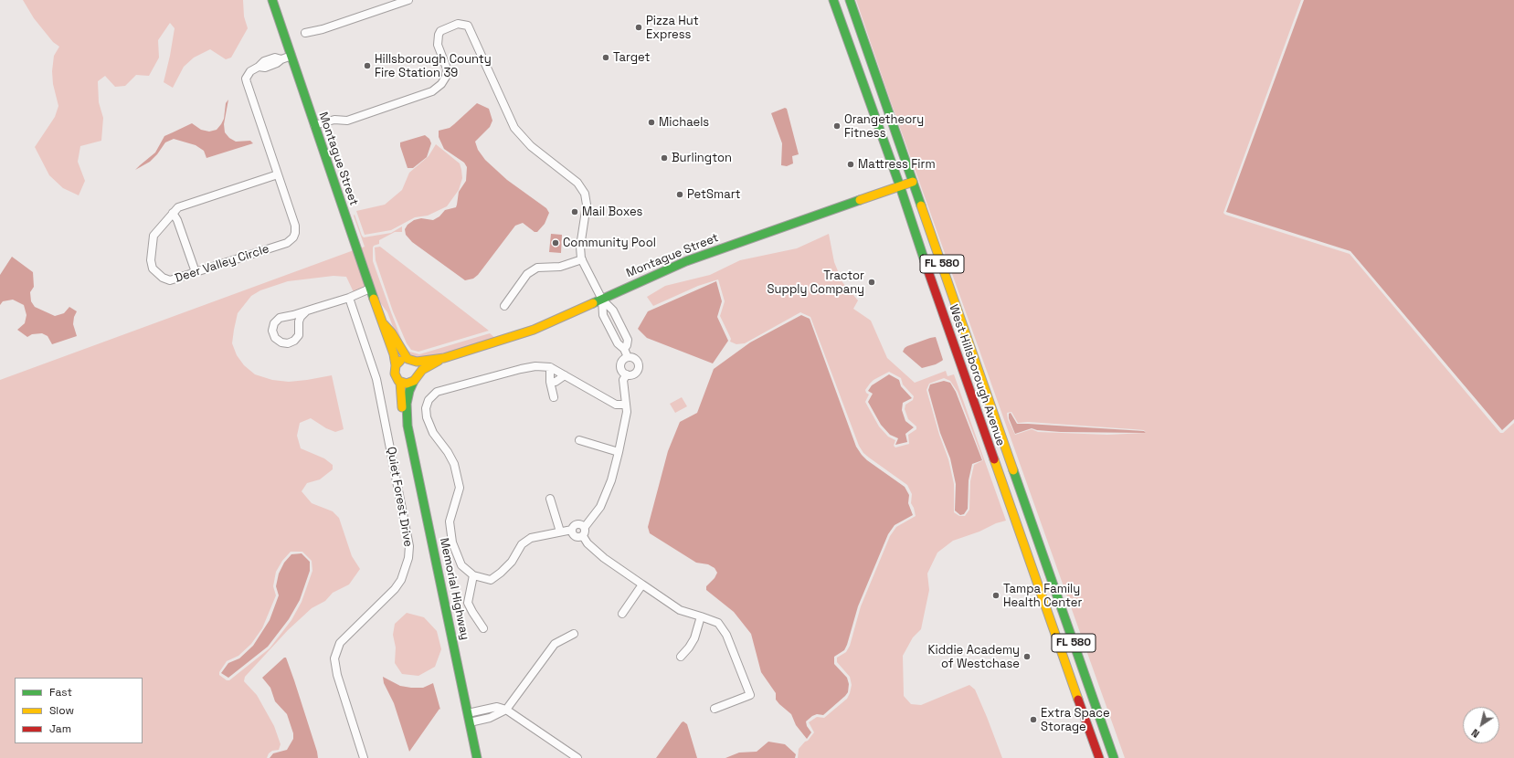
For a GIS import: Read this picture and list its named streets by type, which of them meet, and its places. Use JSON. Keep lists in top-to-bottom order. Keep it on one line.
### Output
{"streets":{"main road":["Montague Street","FL 580","West Hillsborough Avenue","Memorial Highway"],"street":["Deer Valley Circle","Quiet Forest Drive"]},"crossings":[["Montague Street","Deer Valley Circle"],["Montague Street","West Hillsborough Avenue"],["Montague Street","Memorial Highway"]],"places":["Pizza Hut Express","Target","Hillsborough County Fire Station 39","Michaels","Orangetheory Fitness","Burlington","Mattress Firm","PetSmart","Mail Boxes","Community Pool","Tractor Supply Company","Tampa Family Health Center","Kiddie Academy of Westchase","Extra Space Storage"],"legend":["Fast","Slow","Jam"],"north":"bottom left"}
